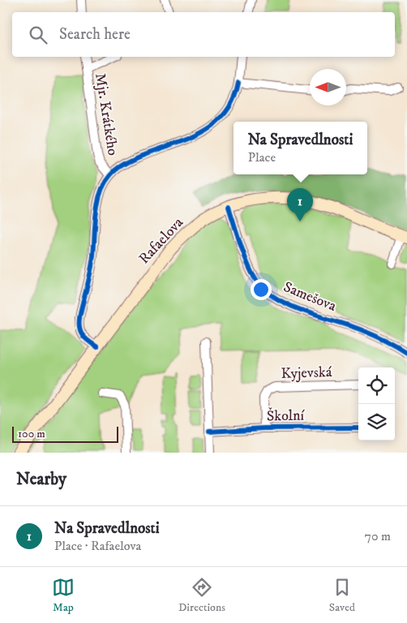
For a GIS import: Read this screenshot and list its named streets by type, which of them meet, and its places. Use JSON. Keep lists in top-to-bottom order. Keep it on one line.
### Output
{"streets":{"main road":["Rafaelova"],"street":["Mjr. Krátkého","Samešova","Kyjevská","Školní"]},"crossings":[["Rafaelova","Samešova"],["Kyjevská","Školní"]],"scale_bar":"100 m","north":"left","page":{"search":"Search here","popup":["Na Spravedlnosti","Place"],"pins":"1","scale":"100 m","heading":"Nearby","list":[{"mark":"1","name":"Na Spravedlnosti","note":"Place · Rafaelova","value":"70 m"}],"nav":["Map","Directions","Saved"]}}
